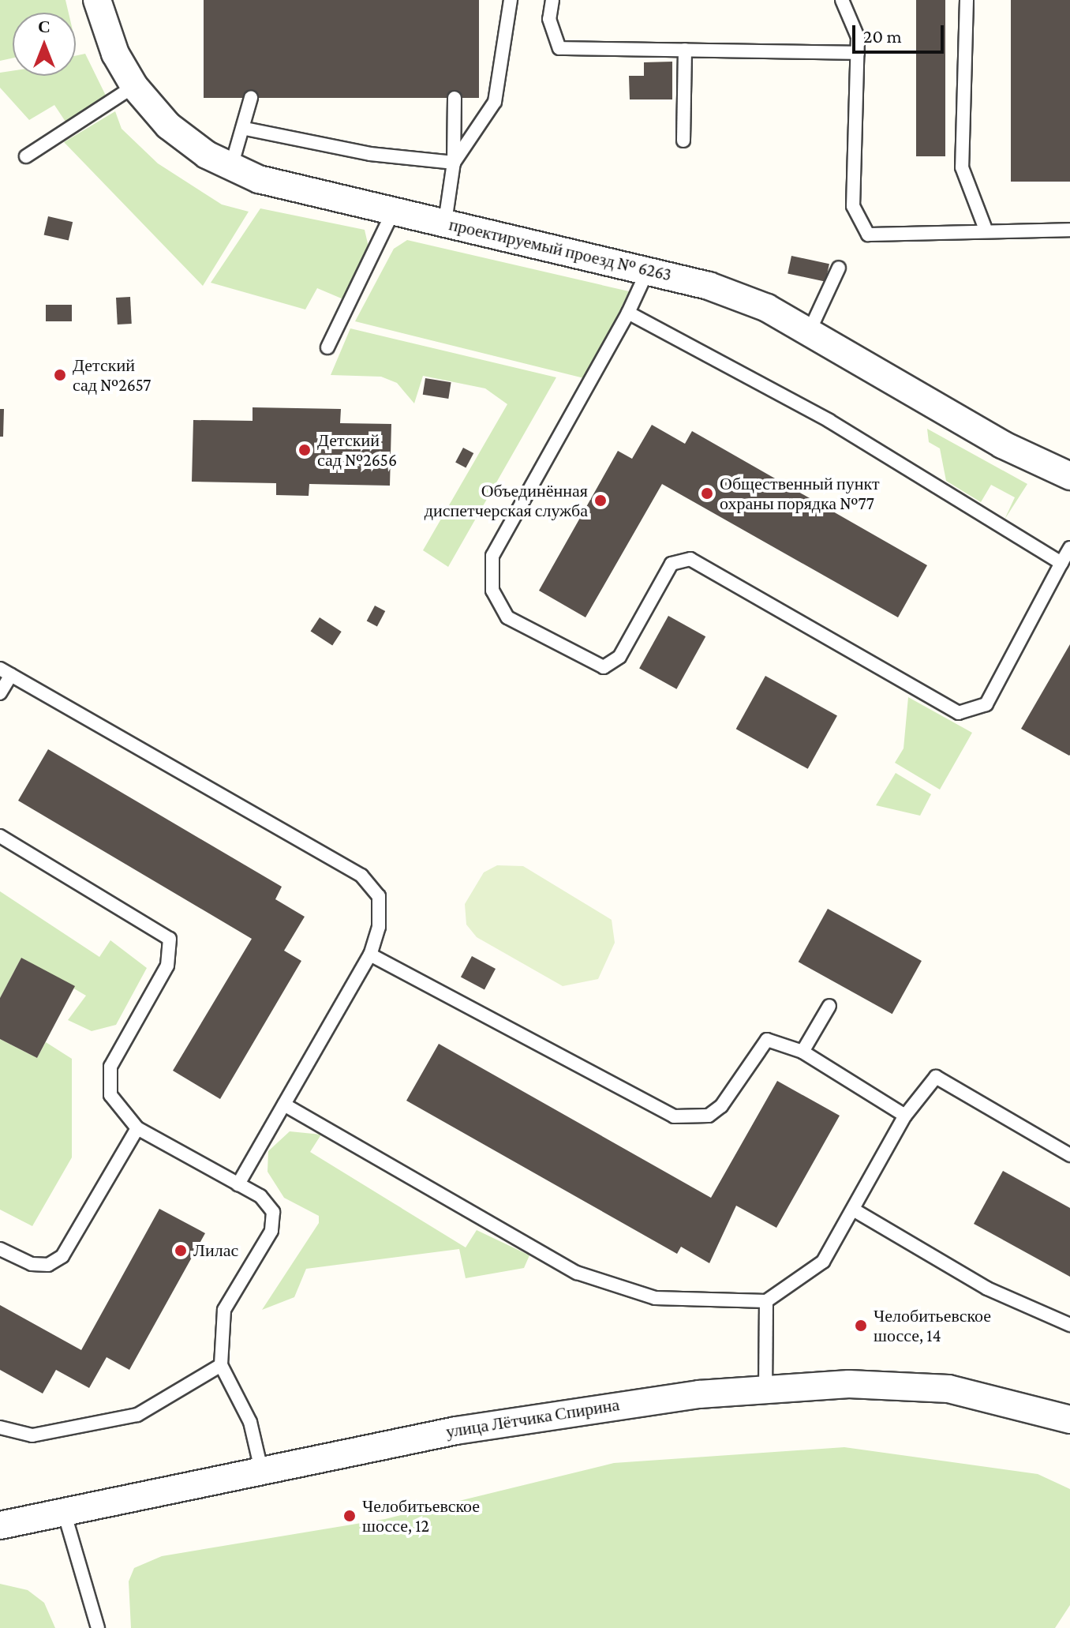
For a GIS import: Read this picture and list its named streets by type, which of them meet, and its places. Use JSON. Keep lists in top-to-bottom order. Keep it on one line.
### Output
{"streets":{"street":["проектируемый проезд № 6263","улица Лётчика Спирина"]},"places":["Детский сад №2657","Детский сад №2656","Общественный пункт охраны порядка №77","Объединённая диспетчерская служба","Лилас","Челобитьевское шоссе, 14","Челобитьевское шоссе, 12"],"scale_bar":"20 m","north":"top"}
